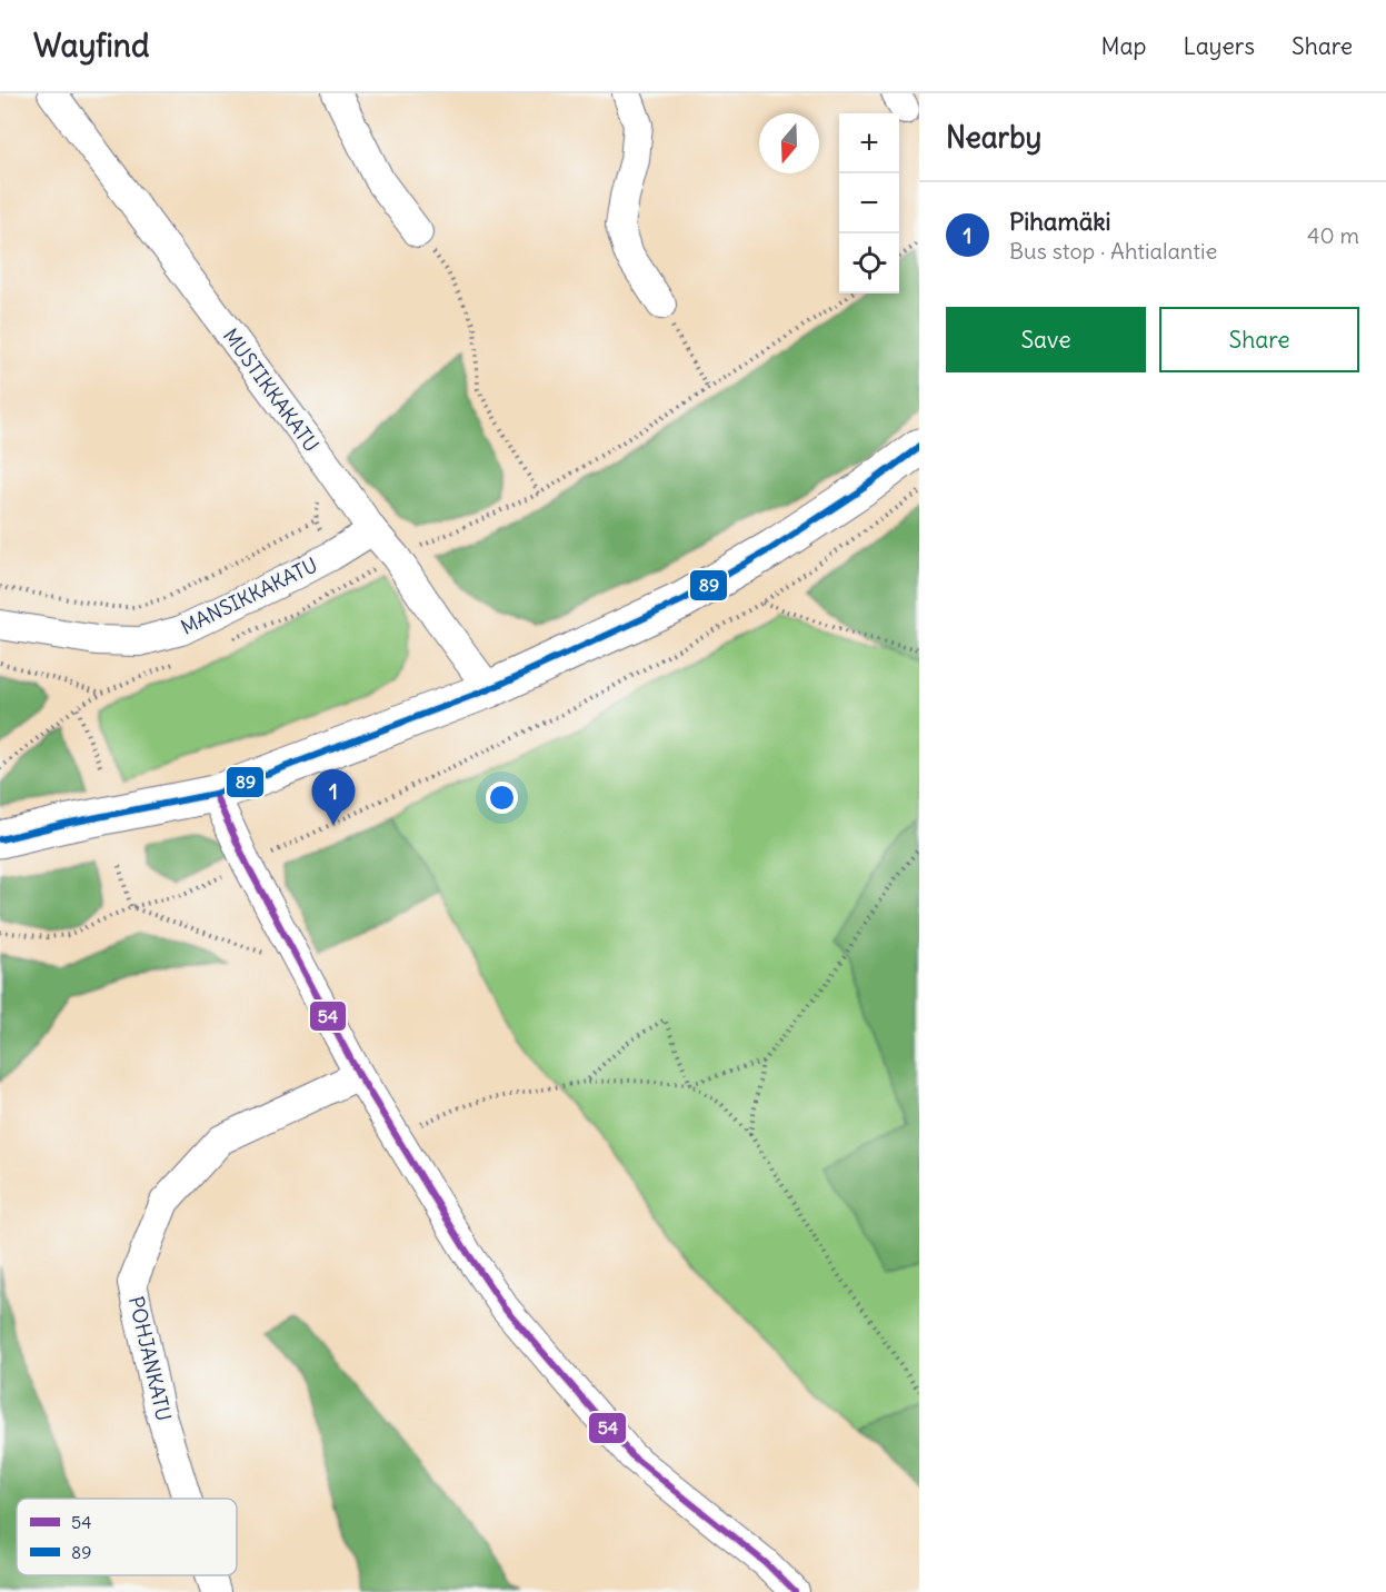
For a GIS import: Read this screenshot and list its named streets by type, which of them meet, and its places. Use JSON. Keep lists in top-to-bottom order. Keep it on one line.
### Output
{"streets":{"street":["MUSTIKKAKATU","MANSIKKAKATU","POHJANKATU"]},"crossings":[["MUSTIKKAKATU","MANSIKKAKATU"]],"lines":["transit line 89","transit line 54"],"legend":["54","89"],"north":"bottom","page":{"header":"Wayfind","nav":["Map","Layers","Share"],"heading":"Nearby","map_buttons":["+","−"],"list":[{"mark":"1","name":"Pihamäki","note":"Bus stop · Ahtialantie","value":"40 m"}],"buttons":["Save","Share"],"pins":"1"}}
